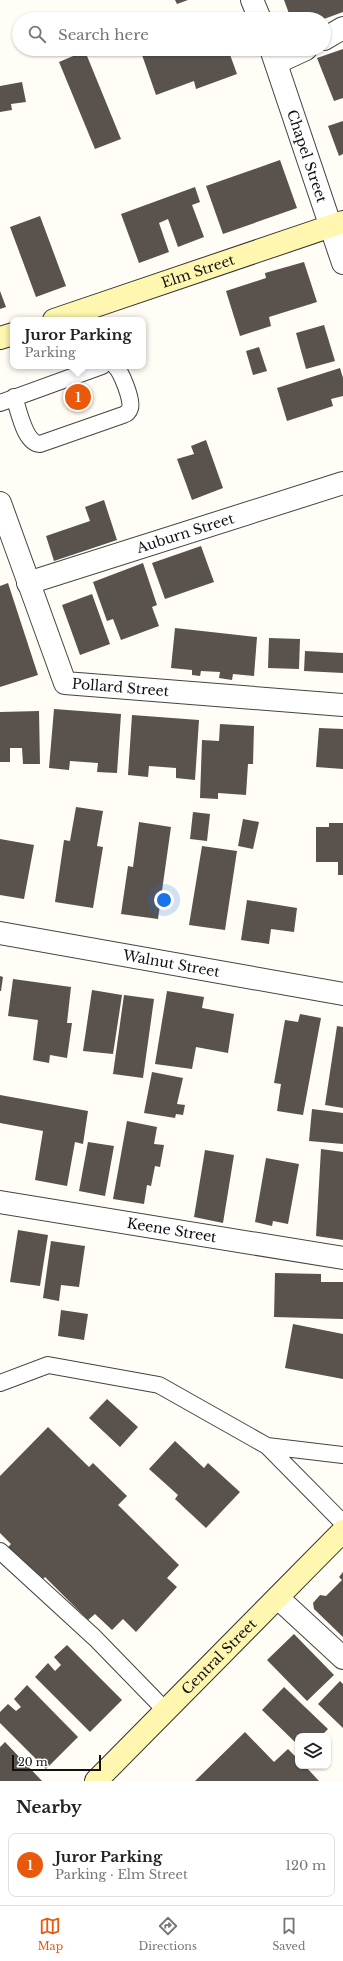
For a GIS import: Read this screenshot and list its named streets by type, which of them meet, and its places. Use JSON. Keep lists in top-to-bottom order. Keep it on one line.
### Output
{"streets":{"street":["Chapel Street","Elm Street","Auburn Street","Pollard Street","Walnut Street","Keene Street","Central Street"]},"crossings":[["Chapel Street","Elm Street"],["Auburn Street","Pollard Street"]],"scale_bar":"20 m","page":{"search":"Search here","popup":["Juror Parking","Parking"],"pins":"1","scale":"20 m","heading":"Nearby","list":[{"mark":"1","name":"Juror Parking","note":"Parking · Elm Street","value":"120 m"}],"nav":["Map","Directions","Saved"]}}
